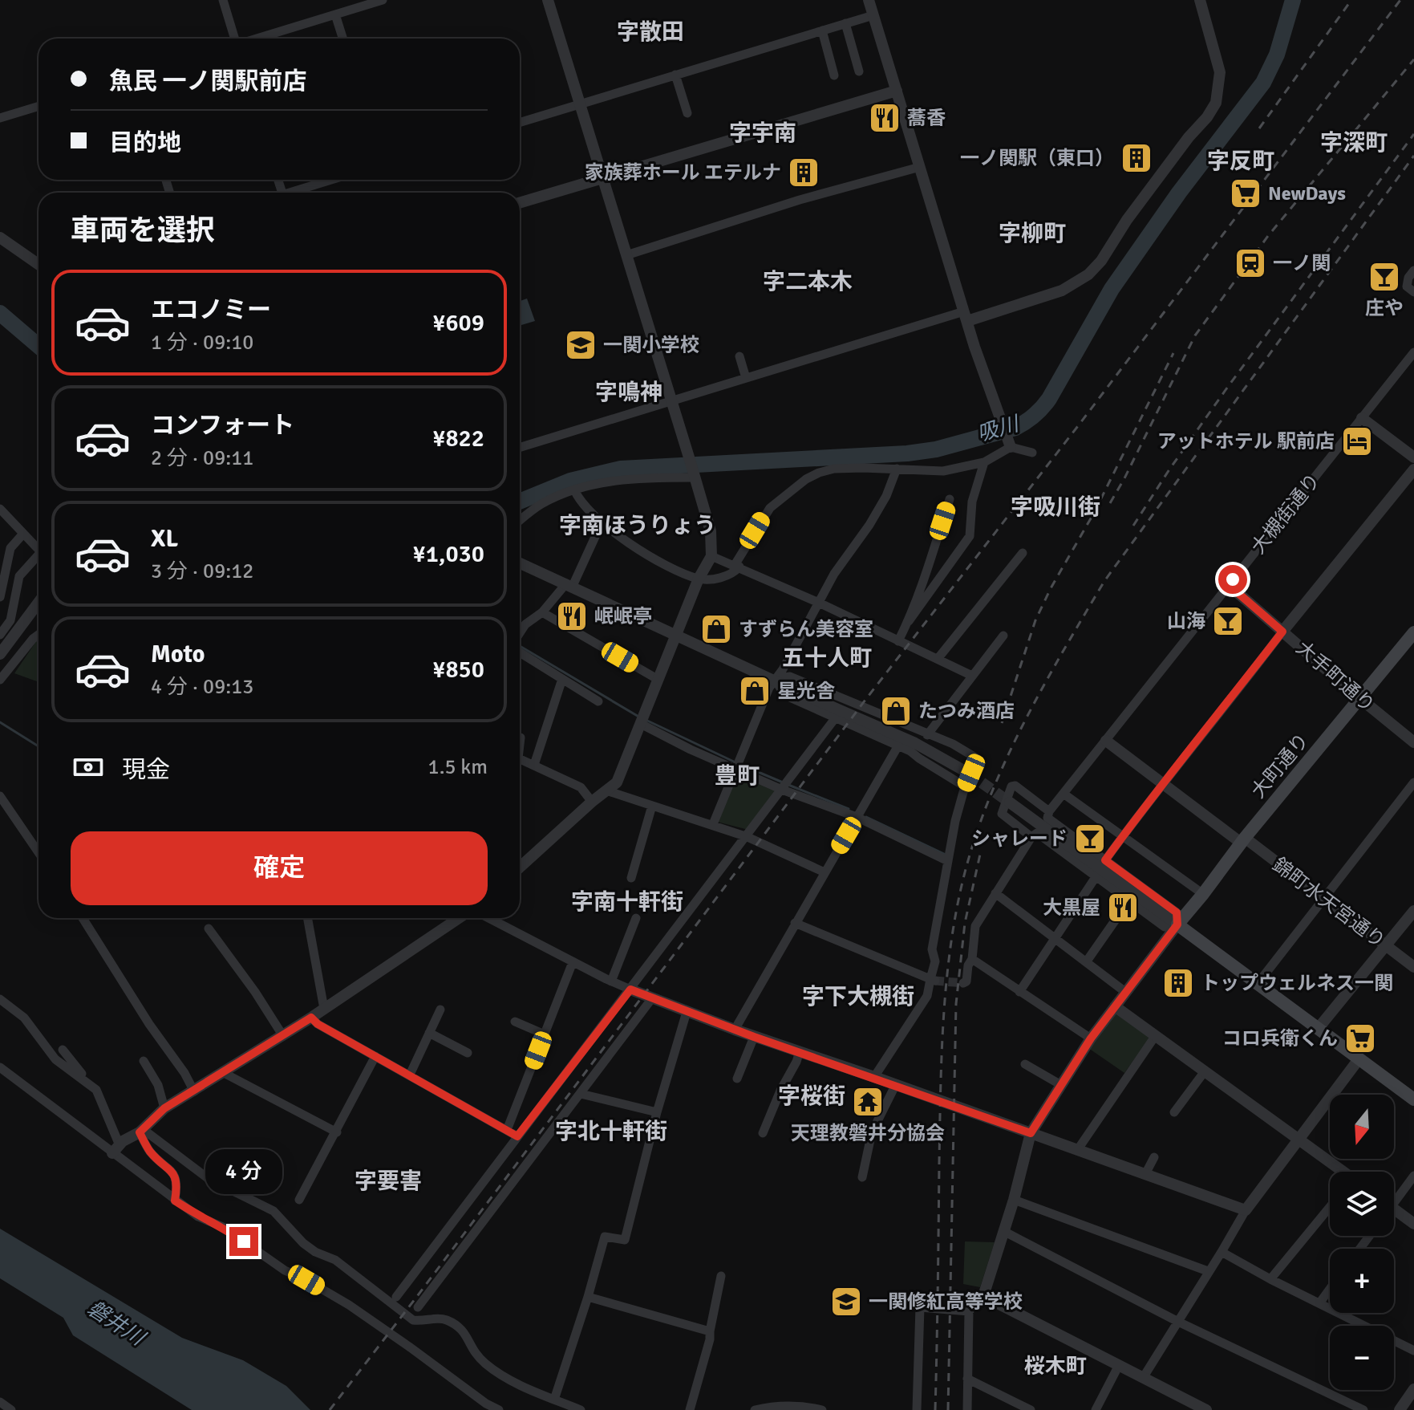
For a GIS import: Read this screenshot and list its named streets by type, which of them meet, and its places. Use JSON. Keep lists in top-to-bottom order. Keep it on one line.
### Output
{"streets":{"main road":["大町通り"],"street":["大槻街通り","大手町通り","錦町水天宮通り"]},"crossings":[["大槻街通り","大手町通り"],["大槻街通り","錦町水天宮通り"],["大手町通り","大町通り"],["大町通り","錦町水天宮通り"]],"districts":["字散田","字宇南","字深町","字反町","字柳町","字二本木","字鳴神","字吸川街","字南ほうりょう","五十人町","豊町","字南十軒街","字下大槻街","字桜街","字北十軒街","字要害","桜木町"],"water":["吸川","磐井川"],"places":{"restaurant":["蕎香","岷岷亭","大黒屋"],"building":["一ノ関駅（東口）","家族葬ホール エテルナ","トップウェルネス一関"],"supermarket":["NewDays","コロ兵衛くん"],"station":["一ノ関"],"bar":["庄や","山海","シャレード"],"school or university":["一関小学校","一関修紅高等学校"],"hotel":["アットホテル 駅前店"],"shop":["すずらん美容室","星光舎","たつみ酒店"],"temple":["天理教磐井分協会"]},"north":"bottom","page":{"banner":["魚民 一ノ関駅前店","目的地"],"heading":"車両を選択","list":[{"name":"エコノミー","note":"1 分 · 09:10","value":"¥609"},{"name":"コンフォート","note":"2 分 · 09:11","value":"¥822"},{"name":"XL","note":"3 分 · 09:12","value":"¥1,030"},{"name":"Moto","note":"4 分 · 09:13","value":"¥850"}],"pay":["現金","1.5 km"],"buttons":"確定","map_buttons":["+","−"],"bubble":"4 分"}}
